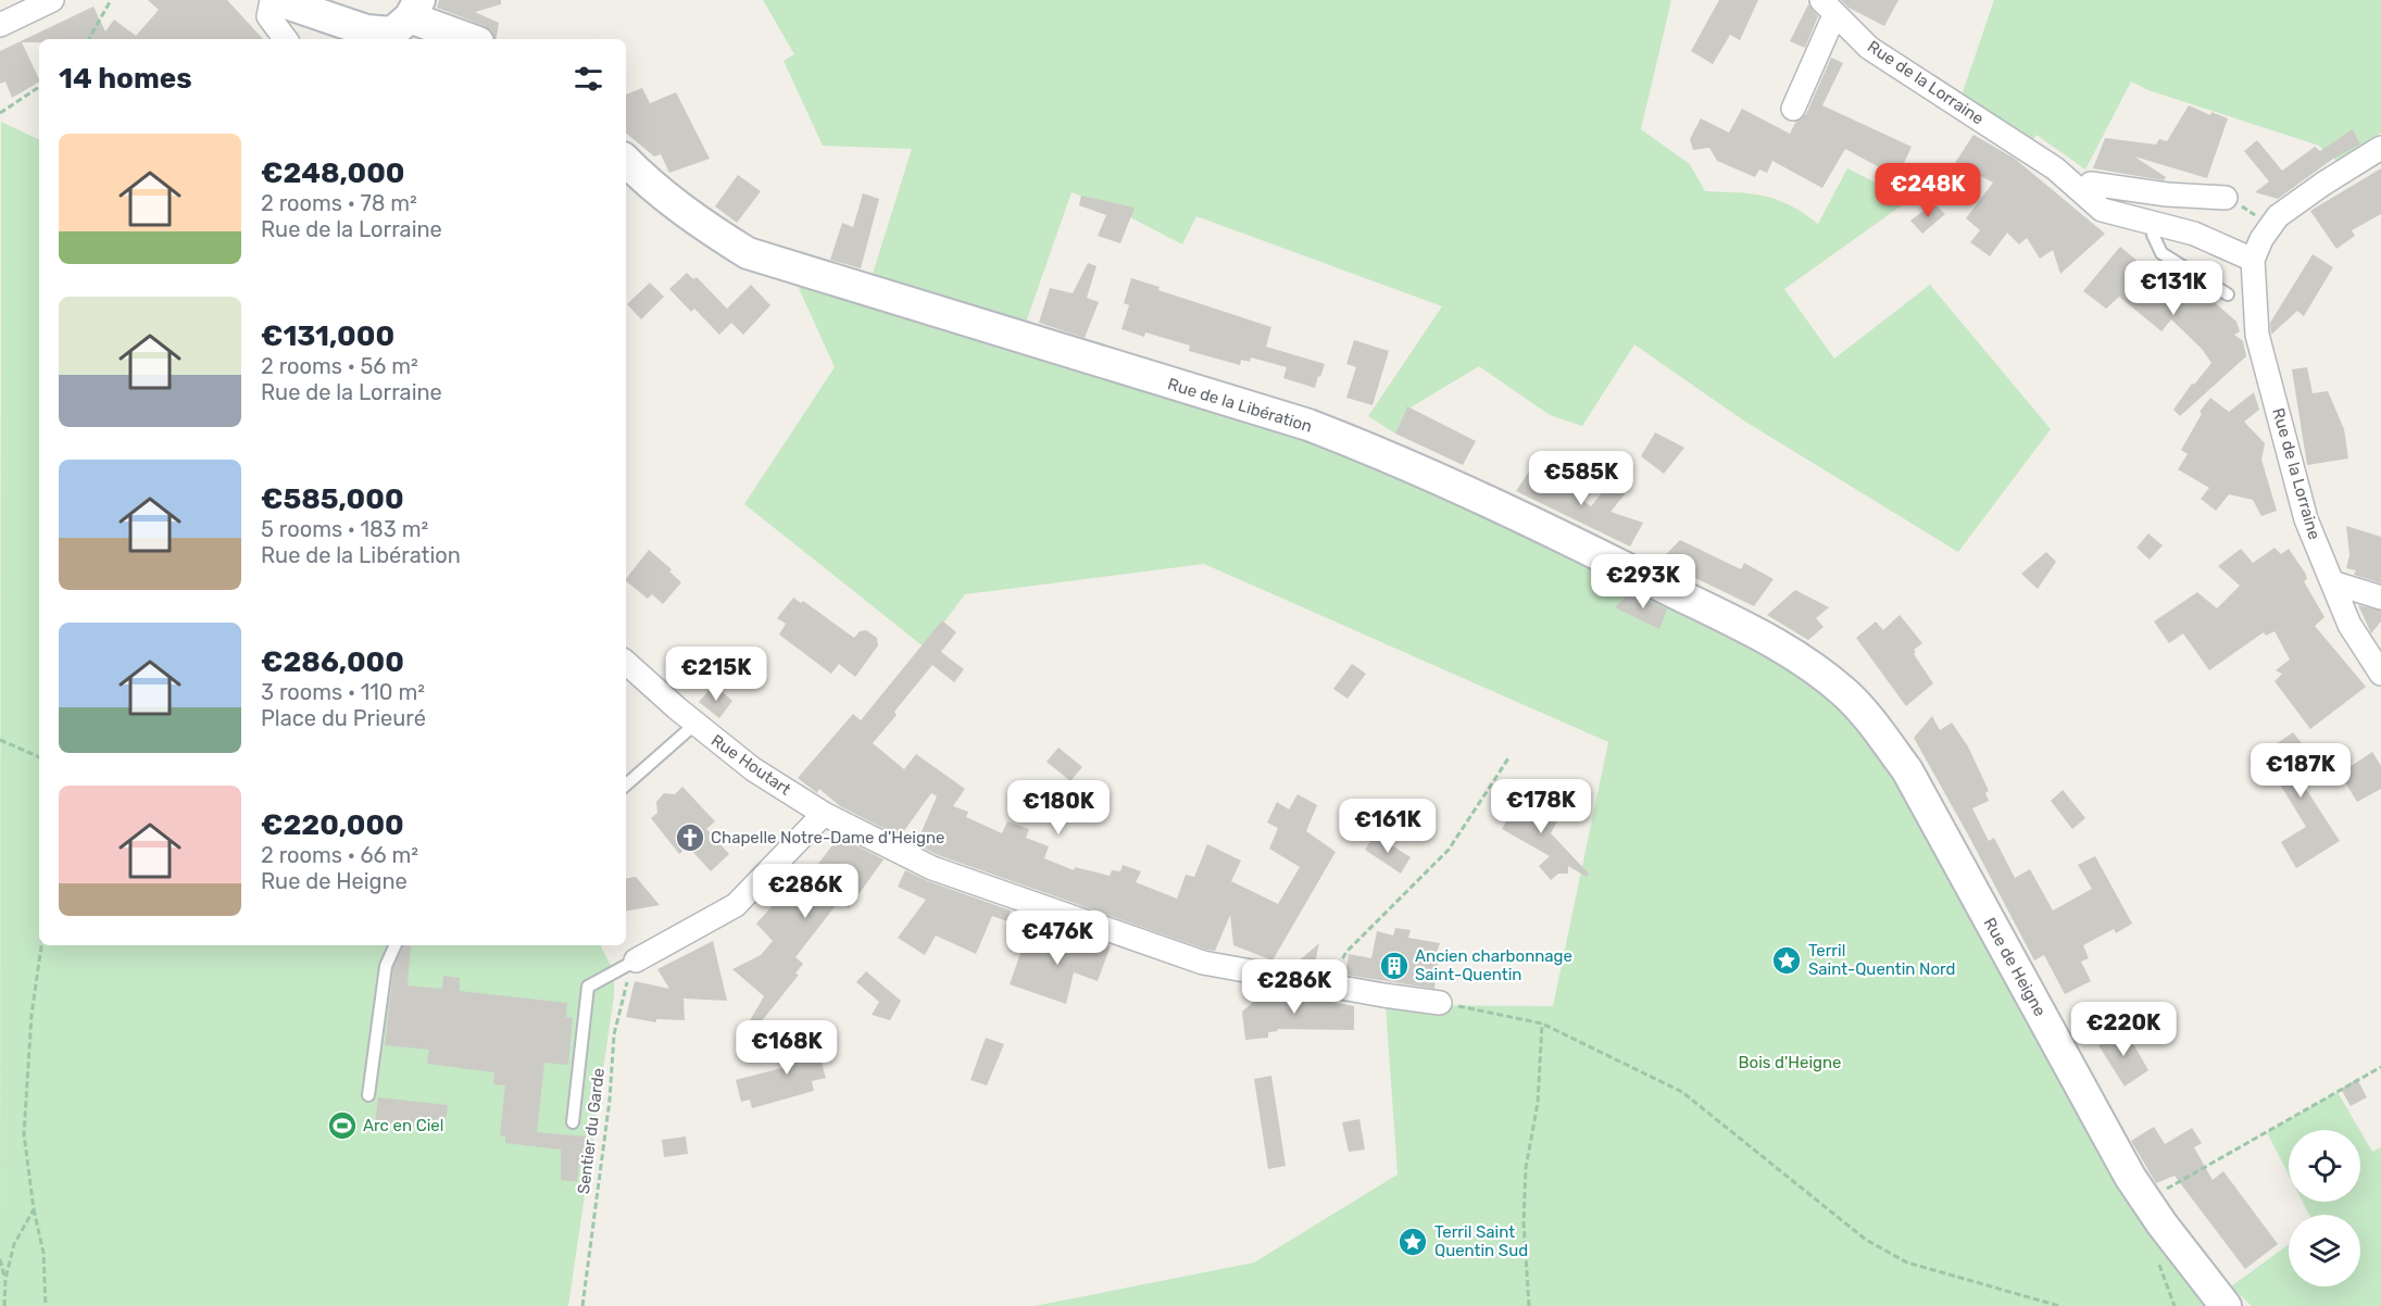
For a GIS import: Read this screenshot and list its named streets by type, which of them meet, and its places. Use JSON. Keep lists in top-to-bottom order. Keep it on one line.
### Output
{"streets":{"street":["Rue de la Lorraine","Rue de la Libération","Rue Houtart","Rue de Heigne"],"path":["Sentier du Garde"]},"crossings":[["Rue de la Libération","Rue de Heigne"]],"parks":["Bois d'Heigne"],"places":{"church":["Chapelle Notre-Dame d'Heigne"],"place":["Terril Saint-Quentin Nord","Terril Saint Quentin Sud"],"building":["Ancien charbonnage Saint-Quentin"],"sports":["Arc en Ciel"]},"page":{"heading":"14 homes","list":[{"name":"€248,000","note":"2 rooms · 78 m² · Rue de la Lorraine"},{"name":"€131,000","note":"2 rooms · 56 m² · Rue de la Lorraine"},{"name":"€585,000","note":"5 rooms · 183 m² · Rue de la Libération"},{"name":"€286,000","note":"3 rooms · 110 m² · Place du Prieuré"},{"name":"€220,000","note":"2 rooms · 66 m² · Rue de Heigne"}],"price":["€248K","€131K","€585K","€293K","€215K","€187K","€178K","€180K","€161K","€286K","€476K","€286K","€220K","€168K"]}}
